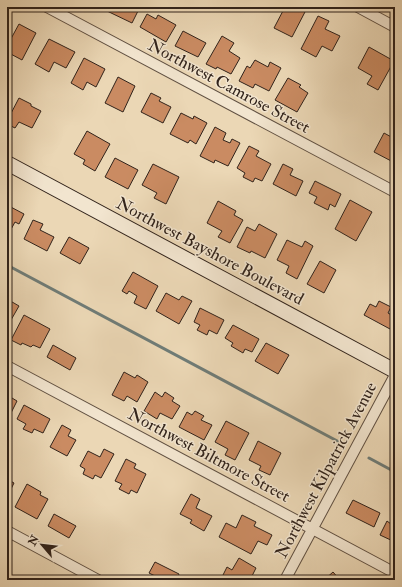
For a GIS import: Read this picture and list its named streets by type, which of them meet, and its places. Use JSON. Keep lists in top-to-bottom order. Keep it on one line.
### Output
{"streets":{"main road":["Northwest Bayshore Boulevard"],"street":["Northwest Camrose Street","Northwest Biltmore Street","Northwest Kilpatrick Avenue"]},"crossings":[["Northwest Biltmore Street","Northwest Kilpatrick Avenue"]],"north":"top left"}
